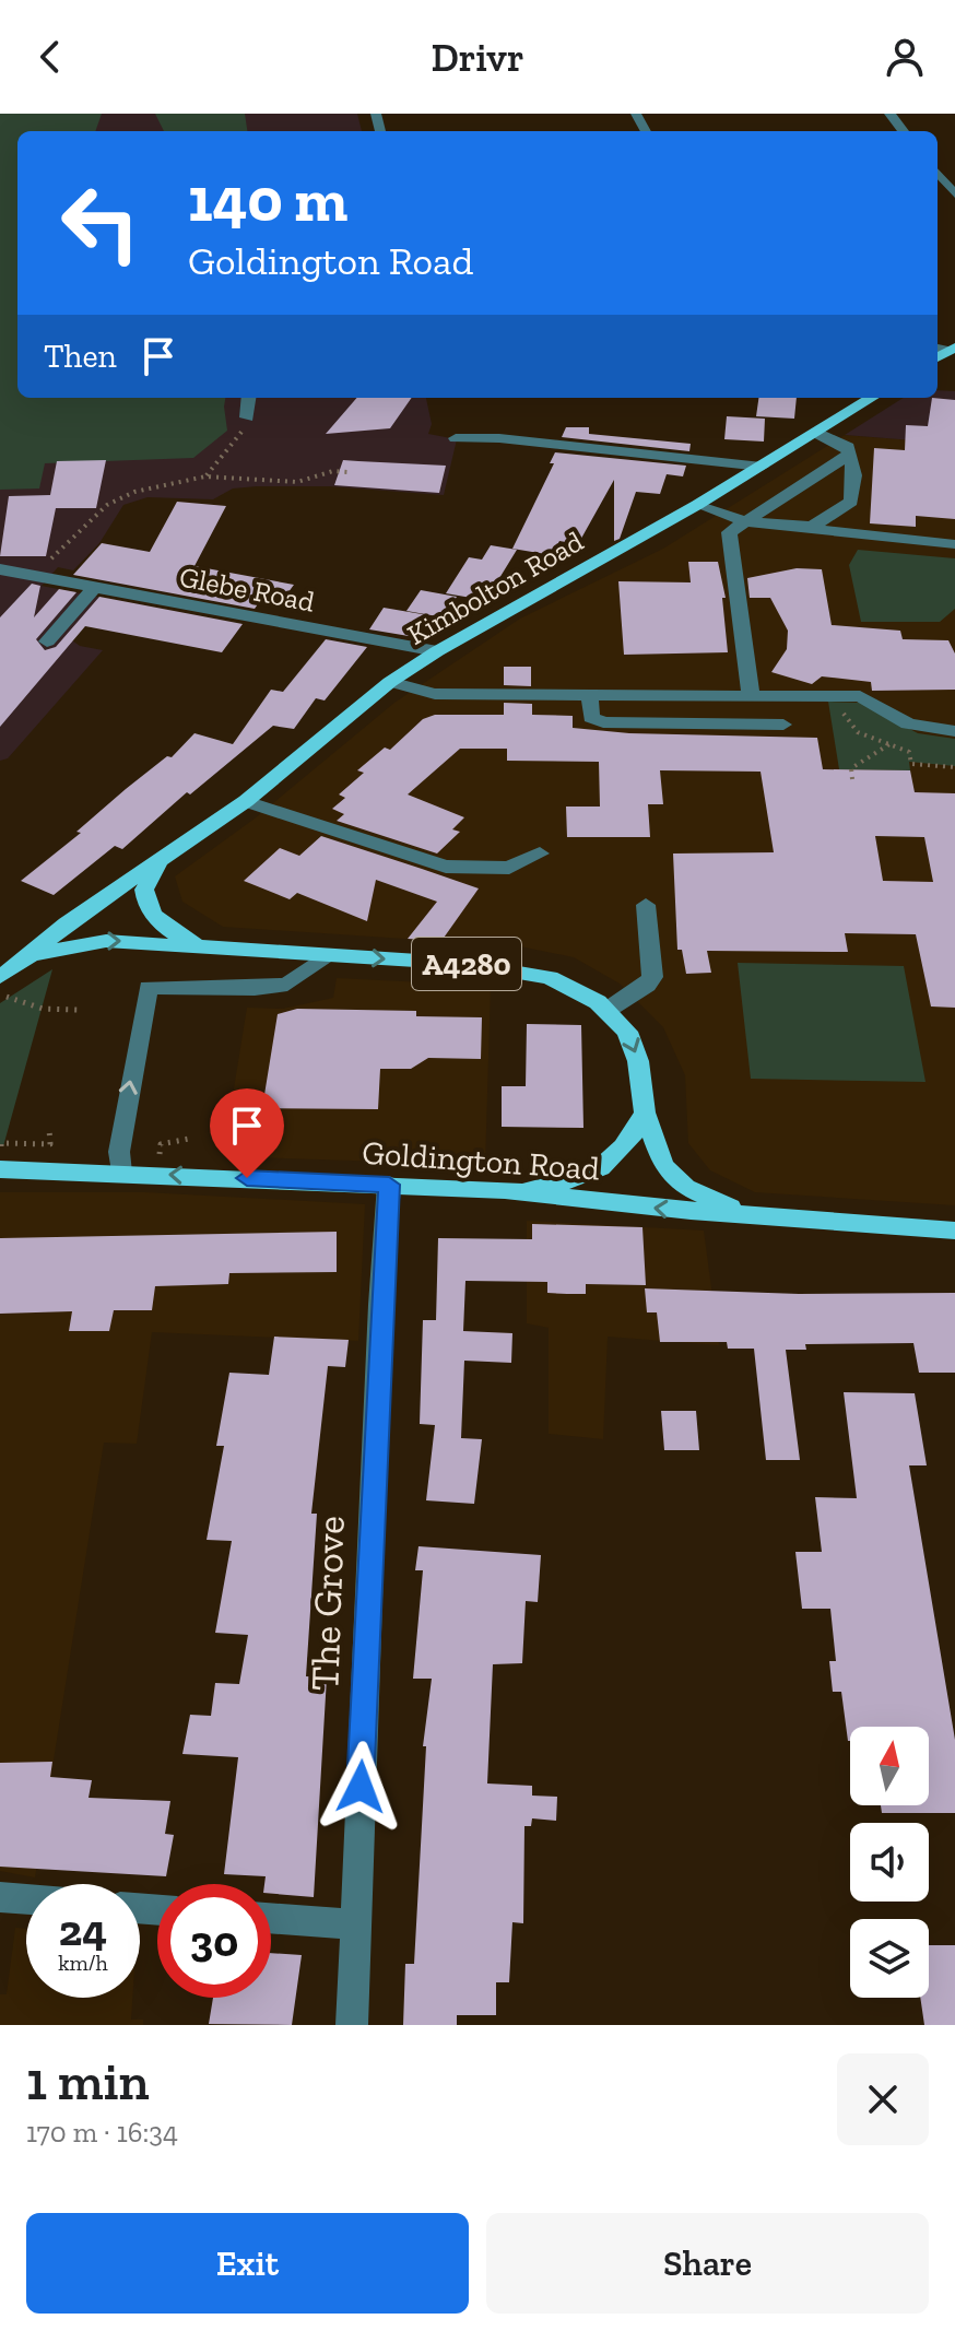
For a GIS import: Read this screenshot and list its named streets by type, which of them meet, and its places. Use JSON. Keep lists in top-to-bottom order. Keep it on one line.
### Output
{"streets":{"main road":["Kimbolton Road","A4280","Goldington Road"],"street":["Glebe Road","The Grove"]},"crossings":[["Kimbolton Road","Glebe Road"],["Kimbolton Road","A4280"],["A4280","Goldington Road"],["Goldington Road","The Grove"]],"one_way":["Goldington Road"],"north":"top","page":{"header":"Drivr","turn":["140 m","Goldington Road"],"then":"Then","speed":"24 km/h","limit":"30","heading":["1 min","170 m · 16:34"],"buttons":["Exit","Share"]}}
